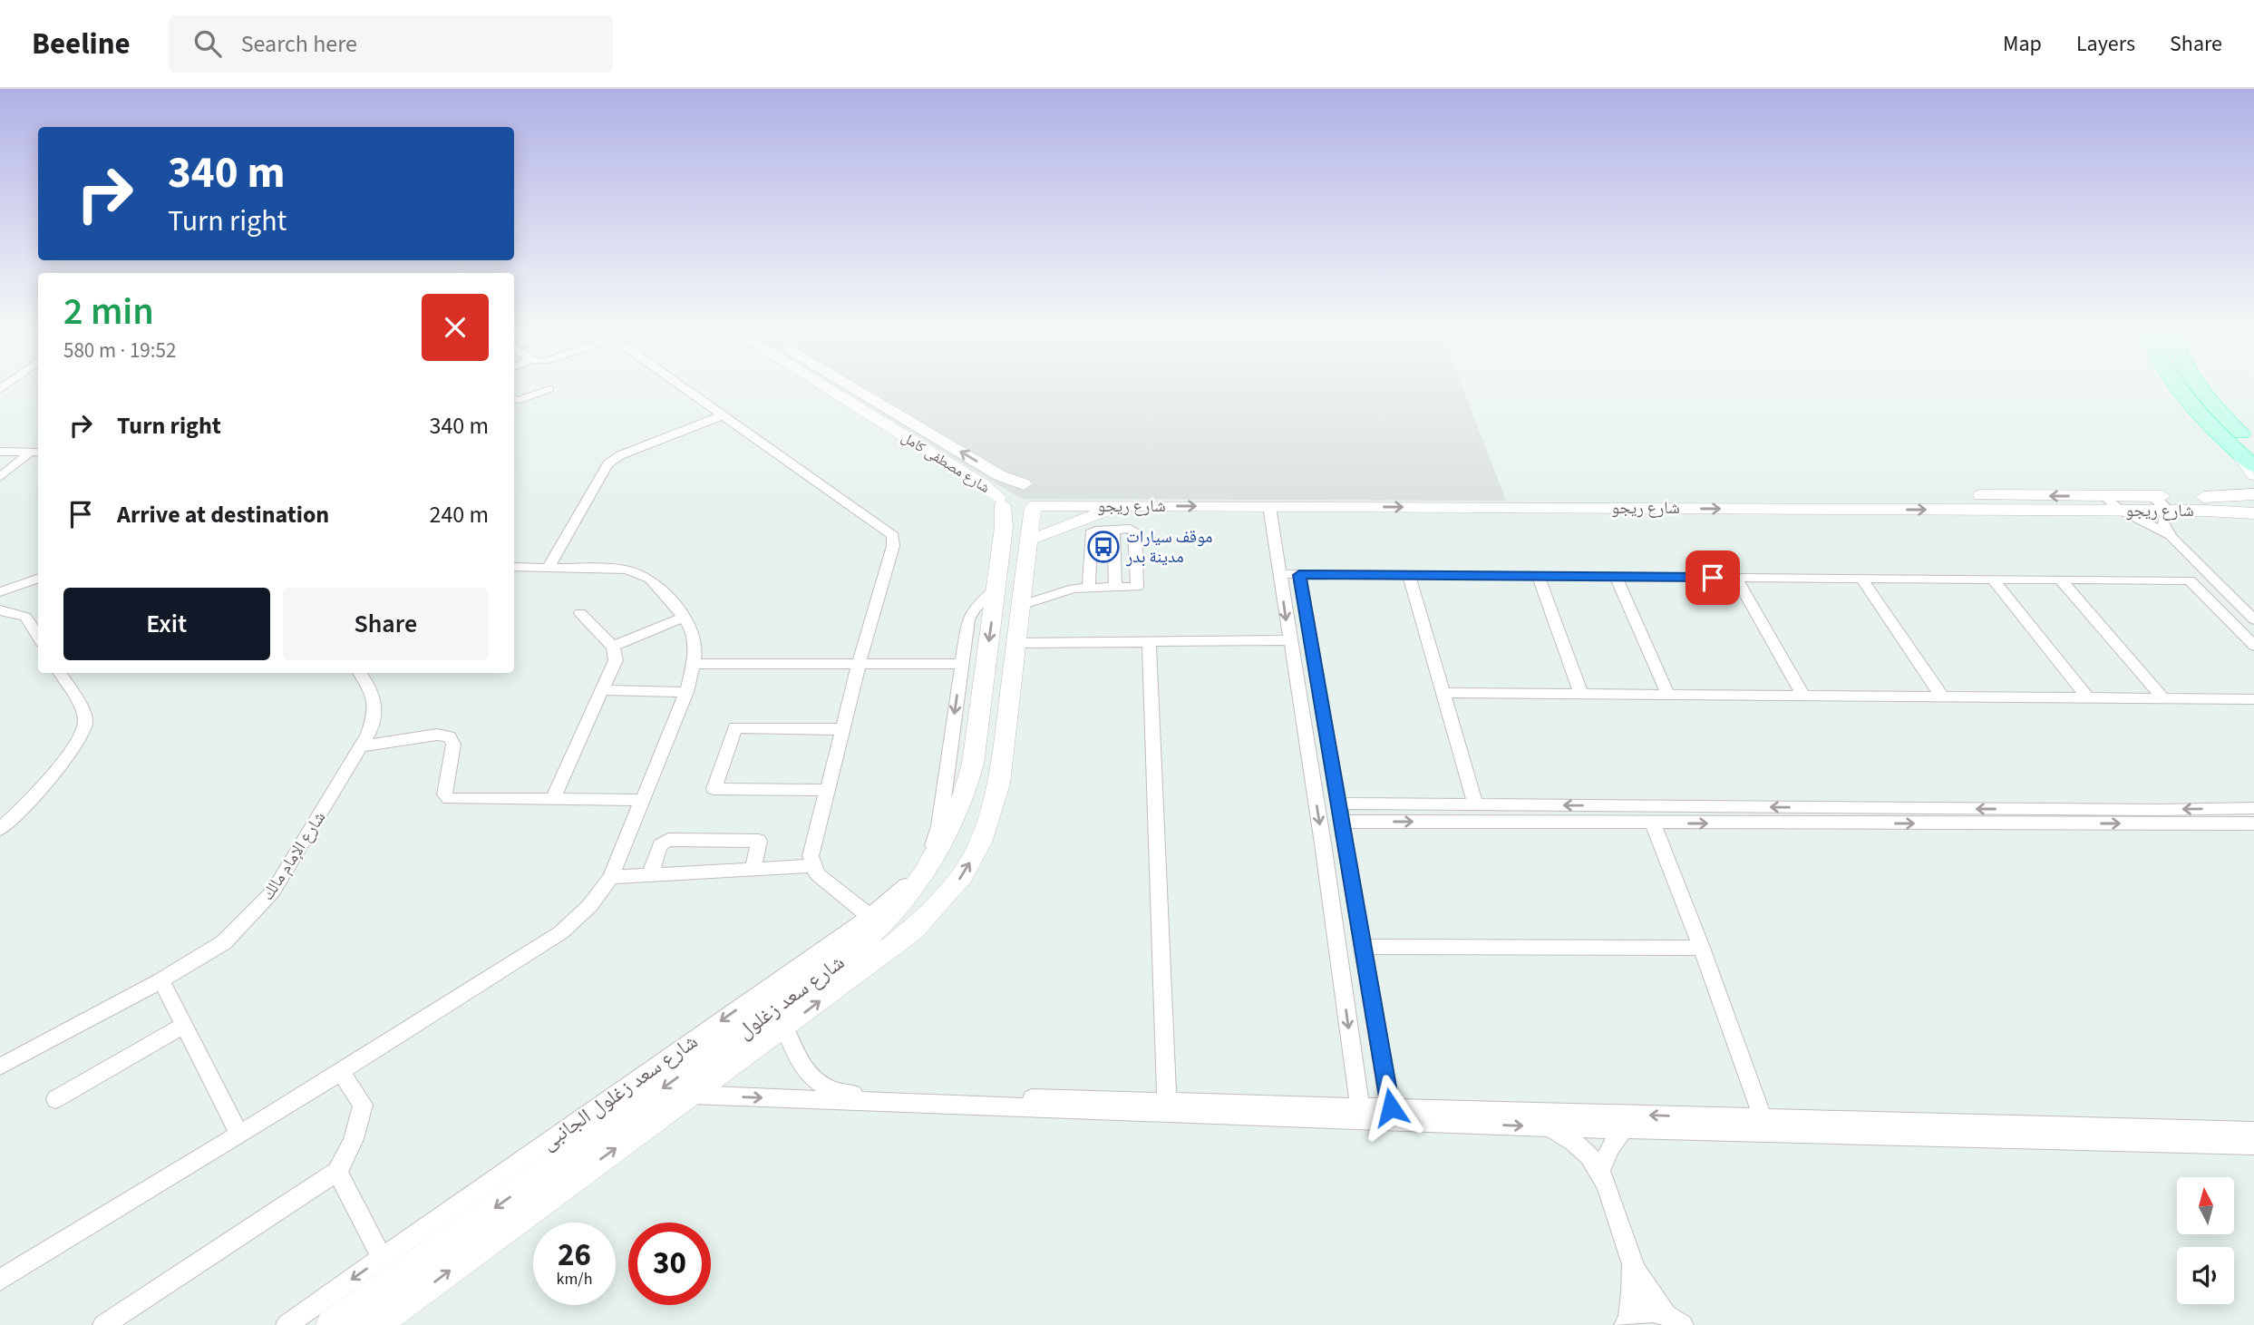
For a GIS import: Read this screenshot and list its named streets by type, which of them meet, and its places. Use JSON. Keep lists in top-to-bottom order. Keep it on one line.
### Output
{"streets":{"main road":["شارع مصطفى كامل","شارع ريجو","شارع سعد زغلول"],"street":["شارع الإمام مالك","شارع سعد زغلول الجانبى"]},"crossings":[["شارع مصطفى كامل","شارع ريجو"],["شارع مصطفى كامل","شارع سعد زغلول"],["شارع ريجو","شارع سعد زغلول"],["شارع سعد زغلول","شارع سعد زغلول الجانبى"]],"one_way":["شارع سعد زغلول الجانبى"],"places":{"bus stop":["موقف سيارات مدينة بدر"]},"north":"top","page":{"header":"Beeline","search":"Search here","nav":["Map","Layers","Share"],"turn":["340 m","Turn right"],"heading":["2 min","580 m · 19:52"],"list":[{"name":"Turn right","value":"340 m"},{"name":"Arrive at destination","value":"240 m"}],"buttons":["Exit","Share"],"speed":"26 km/h","limit":"30"}}
